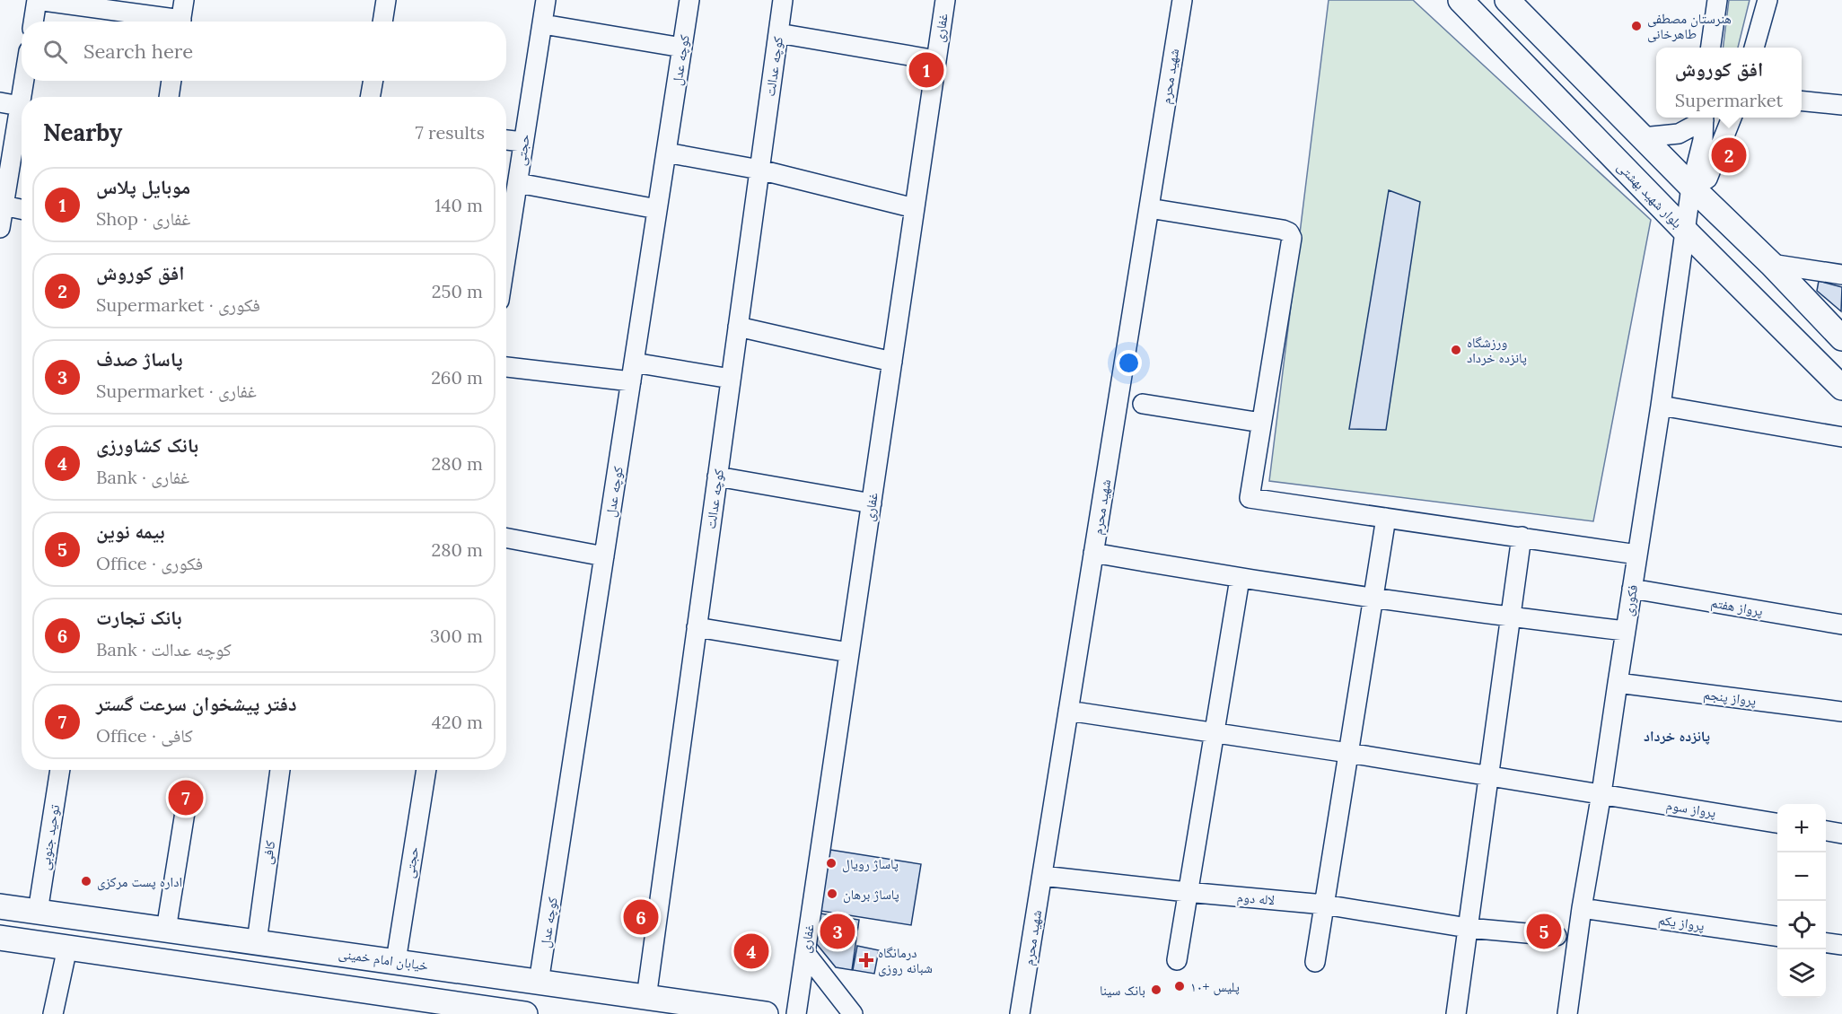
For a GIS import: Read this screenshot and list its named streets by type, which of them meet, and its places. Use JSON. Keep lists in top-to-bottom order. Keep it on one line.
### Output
{"streets":{"main road":["بلوار شهید بهشتی","خیابان امام خمینی"],"street":["غفاری","کوچه عدل","کوچه عدالت","شهید محرم","حجتی","فکوری","پرواز هفتم","پرواز پنجم","پرواز سوم","توحید جنوبی","کافی","لاله دوم","پرواز یکم"]},"crossings":[["کوچه عدل","خیابان امام خمینی"],["کوچه عدالت","خیابان امام خمینی"],["شهید محرم","پرواز سوم"],["شهید محرم","لاله دوم"],["حجتی","خیابان امام خمینی"],["بلوار شهید بهشتی","فکوری"],["فکوری","پرواز هفتم"],["فکوری","پرواز پنجم"],["فکوری","پرواز سوم"],["فکوری","پرواز یکم"],["توحید جنوبی","خیابان امام خمینی"],["کافی","خیابان امام خمینی"]],"districts":["پانزده خرداد"],"places":{"other":["هنرستان مصطفی طاهرخانی","ورزشگاه پانزده خرداد","پاساژ رویال","اداره پست مرکزی","پاساژ برهان","پلیس +۱۰","بانک سینا"],"health":["درمانگاه شبانه روزی"]},"page":{"search":"Search here","popup":["افق کوروش","Supermarket"],"pins":["1","2","7","6","3","5","4"],"heading":["Nearby","7 results"],"list":[{"mark":"1","name":"موبایل پلاس","note":"Shop · غفاری","value":"140 m"},{"mark":"2","name":"افق کوروش","note":"Supermarket · فکوری","value":"250 m"},{"mark":"3","name":"پاساژ صدف","note":"Supermarket · غفاری","value":"260 m"},{"mark":"4","name":"بانک کشاورزی","note":"Bank · غفاری","value":"280 m"},{"mark":"5","name":"بیمه نوین","note":"Office · فکوری","value":"280 m"},{"mark":"6","name":"بانک تجارت","note":"Bank · کوچه عدالت","value":"300 m"},{"mark":"7","name":"دفتر پیشخوان سرعت گستر","note":"Office · کافی","value":"420 m"}],"map_buttons":["+","−"]}}
